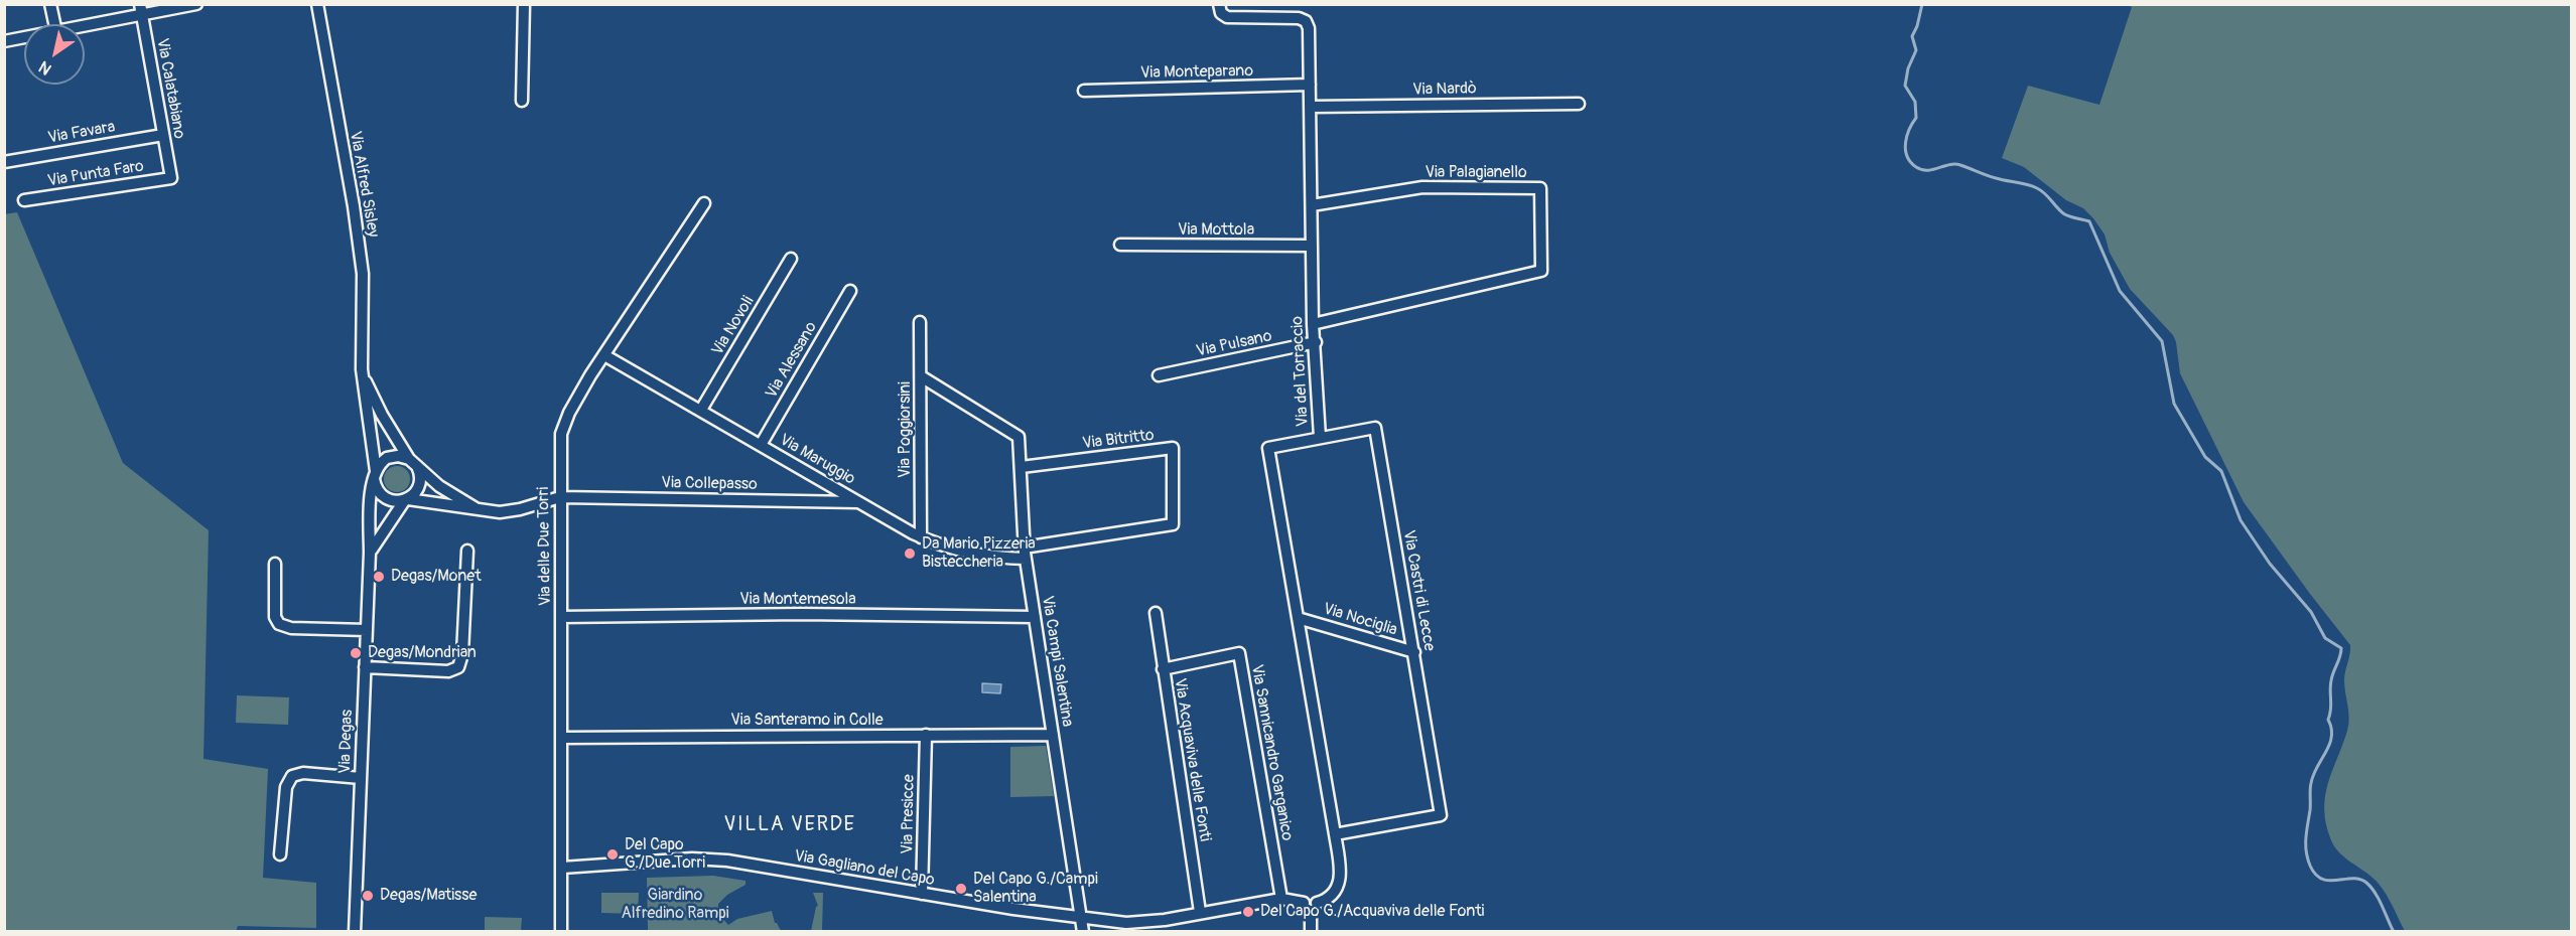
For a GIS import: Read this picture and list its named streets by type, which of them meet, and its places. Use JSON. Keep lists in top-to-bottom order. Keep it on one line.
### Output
{"streets":{"street":["Via Monteparano","Via Calatabiano","Via Nardò","Via Favara","Via Palagianello","Via Punta Faro","Via Alfred Sisley","Via Mottola","Via Novoli","Via Pulsano","Via Alessano","Via del Torraccio","Via Poggiorsini","Via Bitritto","Via Maruggio","Via Collepasso","Via delle Due Torri","Via Castri di Lecce","Via Montemesola","Via Nociglia","Via Campi Salentina","Via Santeramo in Colle","Via Degas","Via Sannicandro Garganico","Via Acquaviva delle Fonti","Via Presicce","Via Gagliano del Capo"]},"crossings":[["Via Monteparano","Via del Torraccio"],["Via Calatabiano","Via Favara"],["Via Calatabiano","Via Punta Faro"],["Via Nardò","Via del Torraccio"],["Via Palagianello","Via del Torraccio"],["Via Alfred Sisley","Via Degas"],["Via Mottola","Via del Torraccio"],["Via Novoli","Via Maruggio"],["Via Pulsano","Via del Torraccio"],["Via Alessano","Via Maruggio"],["Via del Torraccio","Via Castri di Lecce"],["Via del Torraccio","Via Nociglia"],["Via del Torraccio","Via Gagliano del Capo"],["Via Poggiorsini","Via Maruggio"],["Via Poggiorsini","Via Campi Salentina"],["Via Bitritto","Via Maruggio"],["Via Bitritto","Via Campi Salentina"],["Via Maruggio","Via Collepasso"],["Via Maruggio","Via delle Due Torri"],["Via Maruggio","Via Campi Salentina"],["Via Collepasso","Via delle Due Torri"],["Via delle Due Torri","Via Montemesola"],["Via delle Due Torri","Via Santeramo in Colle"],["Via delle Due Torri","Via Gagliano del Capo"],["Via Castri di Lecce","Via Nociglia"],["Via Montemesola","Via Campi Salentina"],["Via Campi Salentina","Via Santeramo in Colle"],["Via Campi Salentina","Via Gagliano del Capo"],["Via Santeramo in Colle","Via Presicce"],["Via Sannicandro Garganico","Via Acquaviva delle Fonti"],["Via Sannicandro Garganico","Via Gagliano del Capo"],["Via Acquaviva delle Fonti","Via Gagliano del Capo"],["Via Presicce","Via Gagliano del Capo"]],"districts":["VILLA VERDE"],"parks":["Giardino Alfredino Rampi"],"places":["Da Mario Pizzeria Bisteccheria","Degas/Monet","Degas/Mondrian","Del Capo G./Due Torri","Del Capo G./Campi Salentina","Degas/Matisse","Del Capo G./Acquaviva delle Fonti"],"north":"bottom left"}
